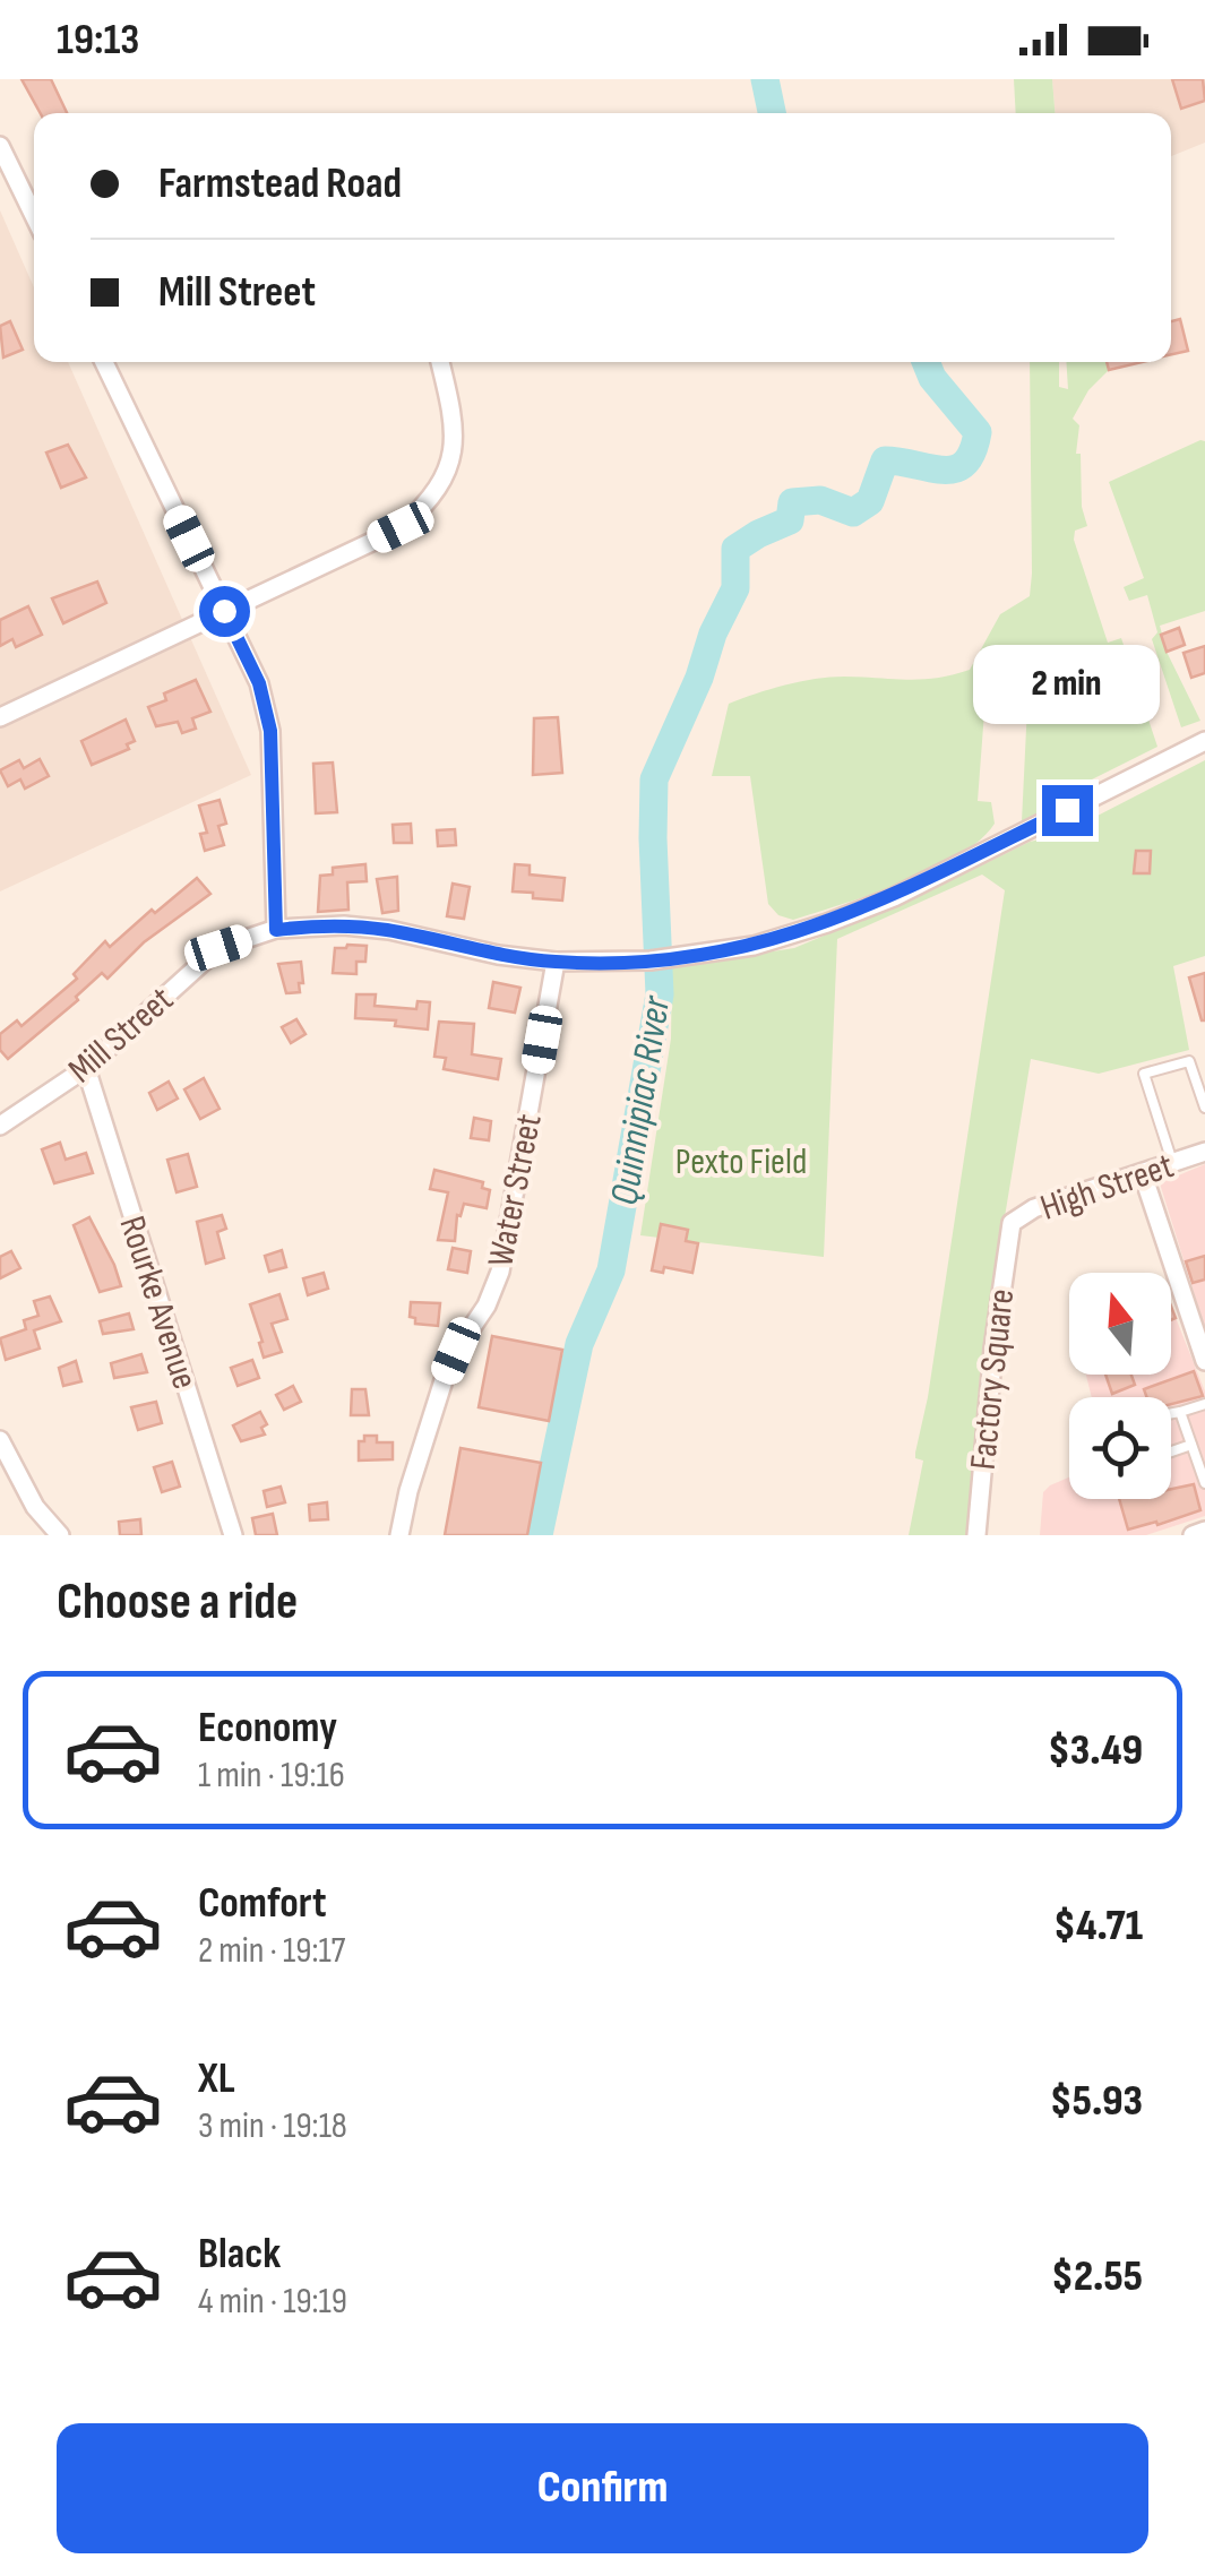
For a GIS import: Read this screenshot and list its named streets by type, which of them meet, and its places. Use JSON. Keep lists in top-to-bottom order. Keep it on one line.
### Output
{"streets":{"street":["Mill Street","High Street","Water Street","Rourke Avenue","Factory Square"]},"crossings":[["Mill Street","Water Street"],["Mill Street","Rourke Avenue"],["High Street","Factory Square"]],"water":["Quinnipiac River"],"parks":["Pexto Field"],"north":"top","page":{"status":"19:13","banner":["Farmstead Road","Mill Street"],"bubble":"2 min","heading":"Choose a ride","list":[{"name":"Economy","note":"1 min · 19:16","value":"$3.49"},{"name":"Comfort","note":"2 min · 19:17","value":"$4.71"},{"name":"XL","note":"3 min · 19:18","value":"$5.93"},{"name":"Black","note":"4 min · 19:19","value":"$2.55"}],"buttons":"Confirm"}}
